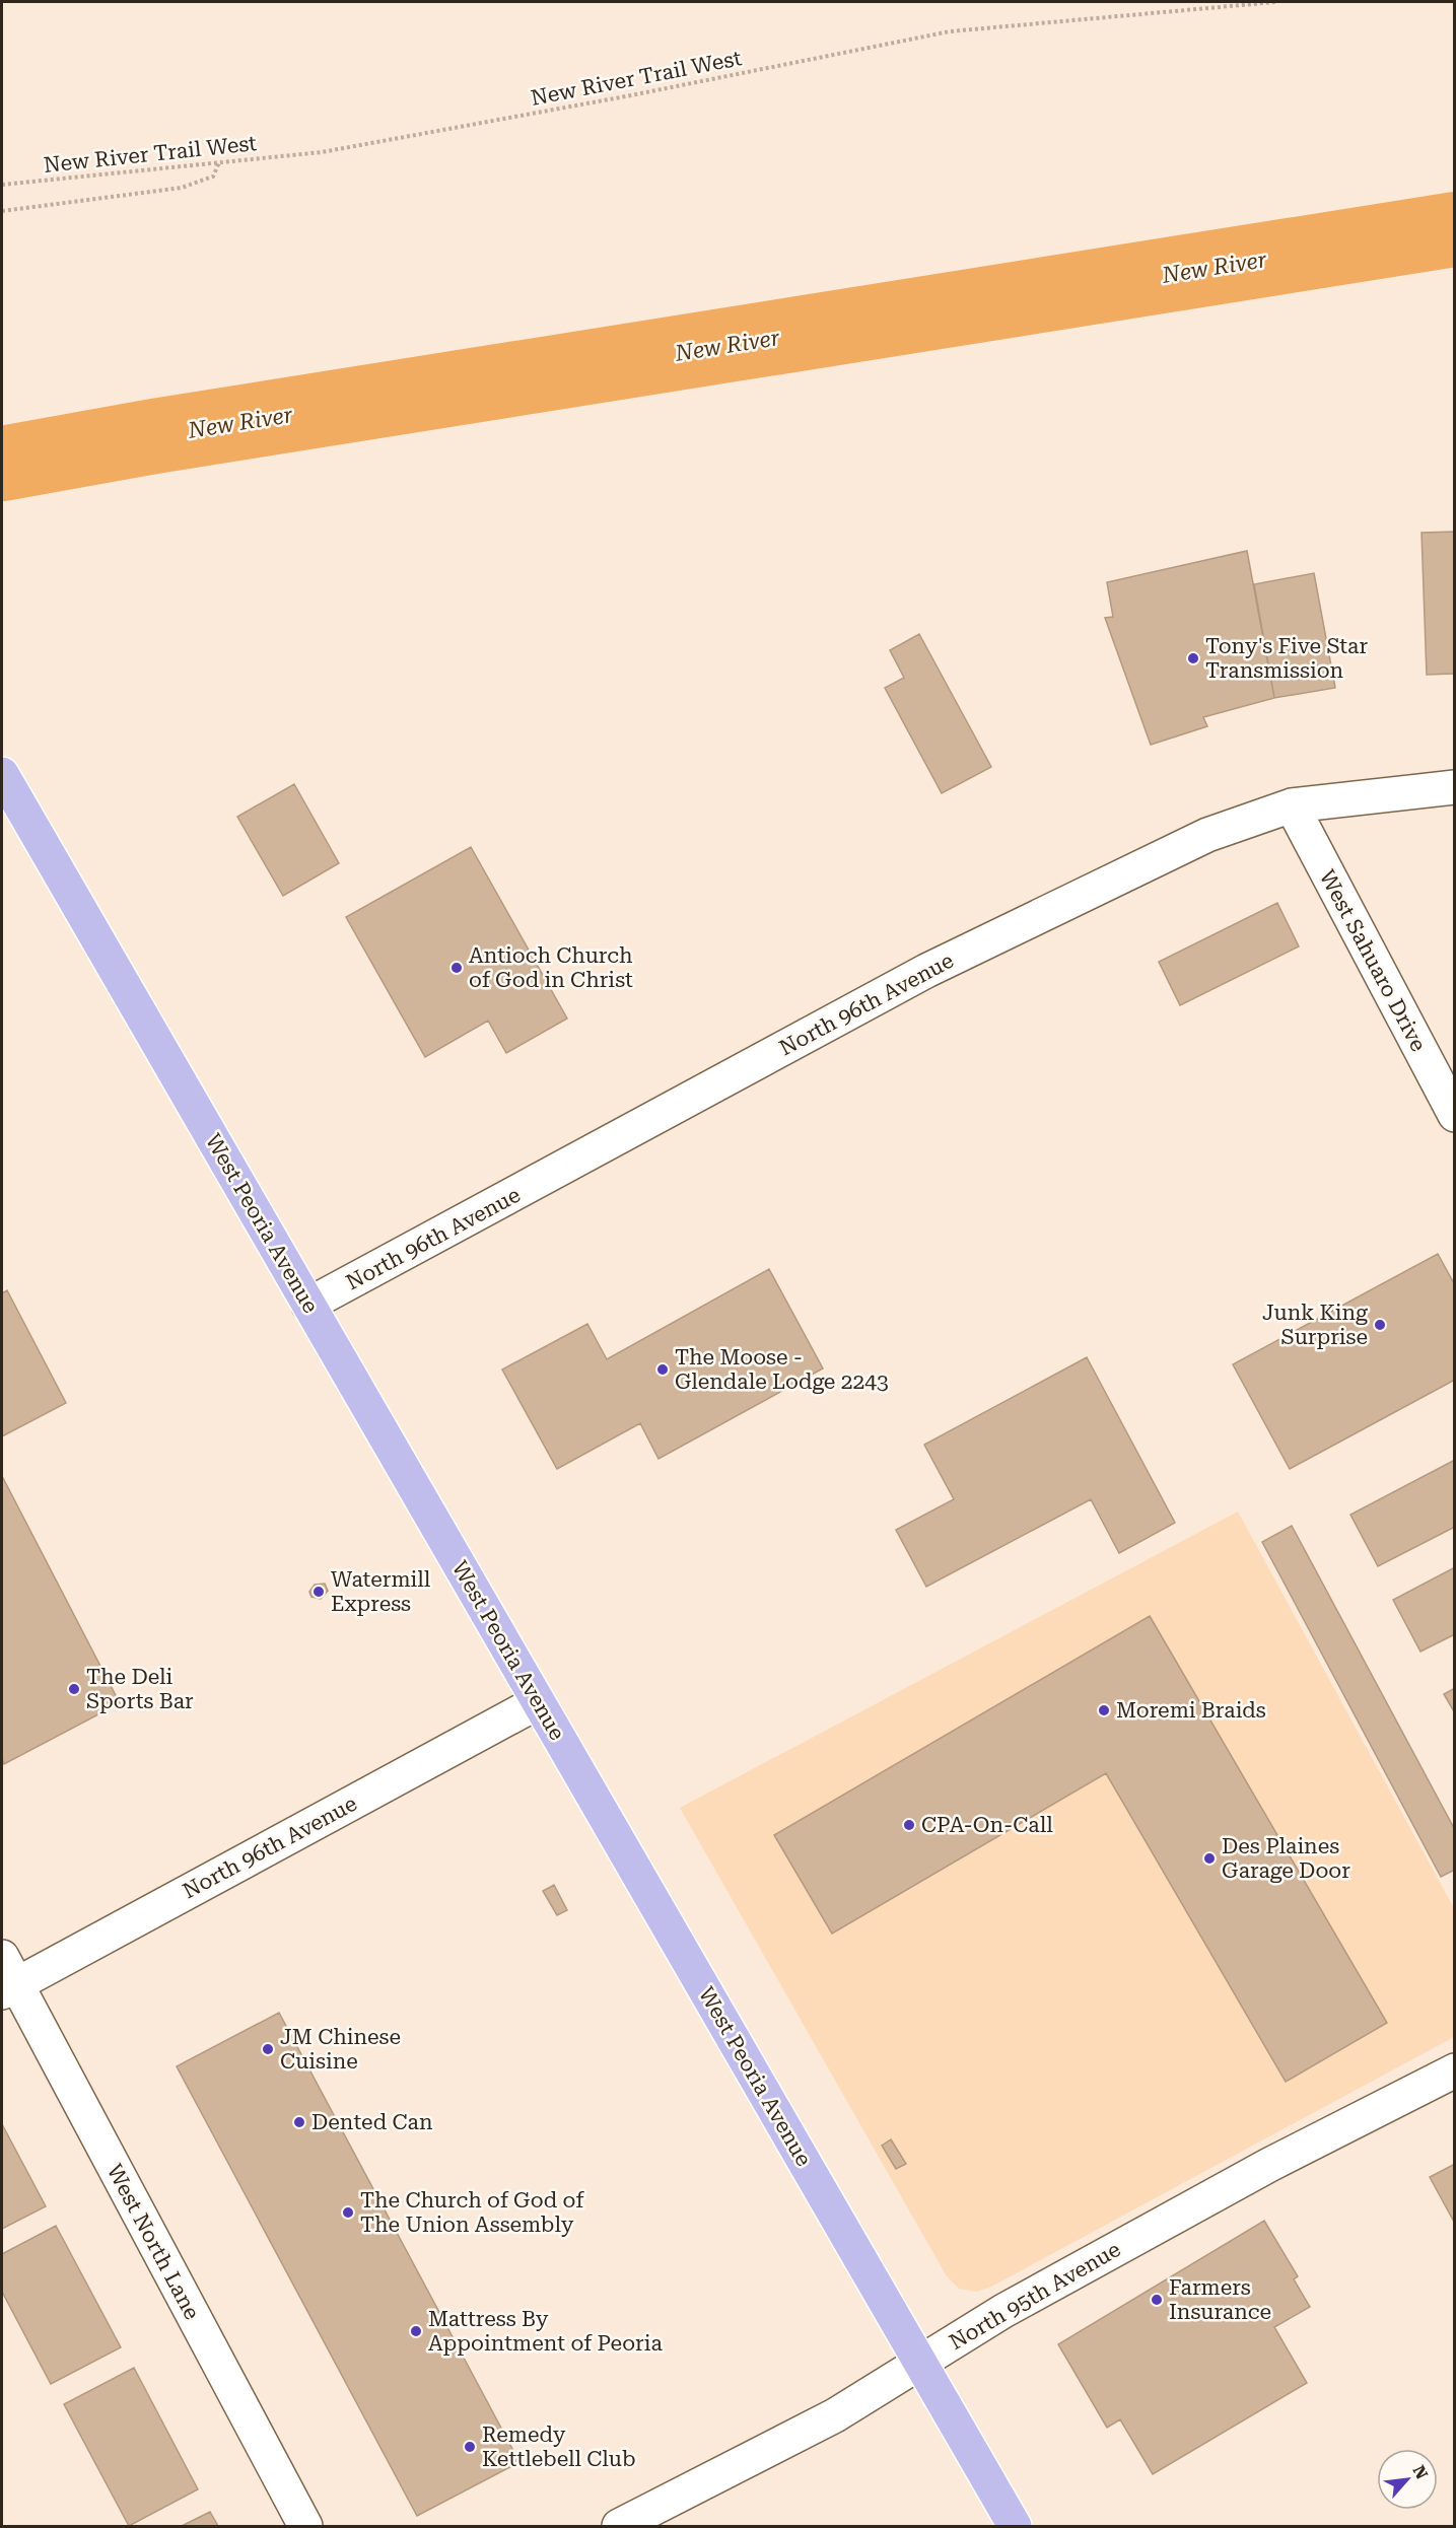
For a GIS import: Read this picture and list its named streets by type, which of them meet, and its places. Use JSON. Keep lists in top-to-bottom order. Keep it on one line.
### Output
{"streets":{"main road":["West Peoria Avenue"],"street":["West Sahuaro Drive","North 96th Avenue","West North Lane","North 95th Avenue"],"path":["New River Trail West"]},"crossings":[["West Sahuaro Drive","North 96th Avenue"],["North 96th Avenue","West Peoria Avenue"],["North 96th Avenue","West North Lane"],["West Peoria Avenue","North 95th Avenue"]],"water":["New River"],"places":["Tony's Five Star Transmission","Antioch Church of God in Christ","Junk King Surprise","The Moose - Glendale Lodge 2243","Watermill Express","The Deli Sports Bar","Moremi Braids","CPA-On-Call","Des Plaines Garage Door","JM Chinese Cuisine","Dented Can","The Church of God of The Union Assembly","Farmers Insurance","Mattress By Appointment of Peoria","Remedy Kettlebell Club"],"north":"top right"}
